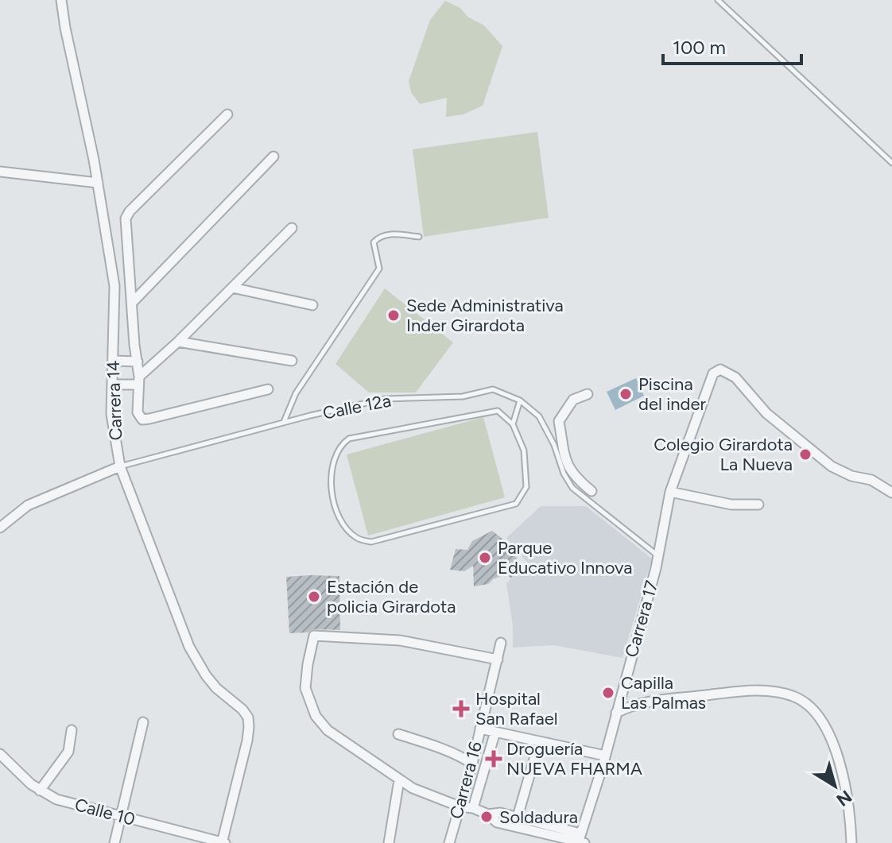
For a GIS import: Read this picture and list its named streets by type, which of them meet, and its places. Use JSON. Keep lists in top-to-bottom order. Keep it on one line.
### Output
{"streets":{"street":["Carrera 14","Calle 12a","Carrera 17","Carrera 16","Calle 10"]},"crossings":[["Carrera 14","Calle 12a"],["Carrera 14","Calle 10"],["Calle 12a","Carrera 17"]],"places":{"other":["Sede Administrativa Inder Girardota","Piscina del inder","Colegio Girardota La Nueva","Parque Educativo Innova","Estación de policia Girardota","Capilla Las Palmas","Soldadura"],"health":["Hospital San Rafael","Droguería NUEVA FHARMA"]},"scale_bar":"100 m","north":"bottom right"}
